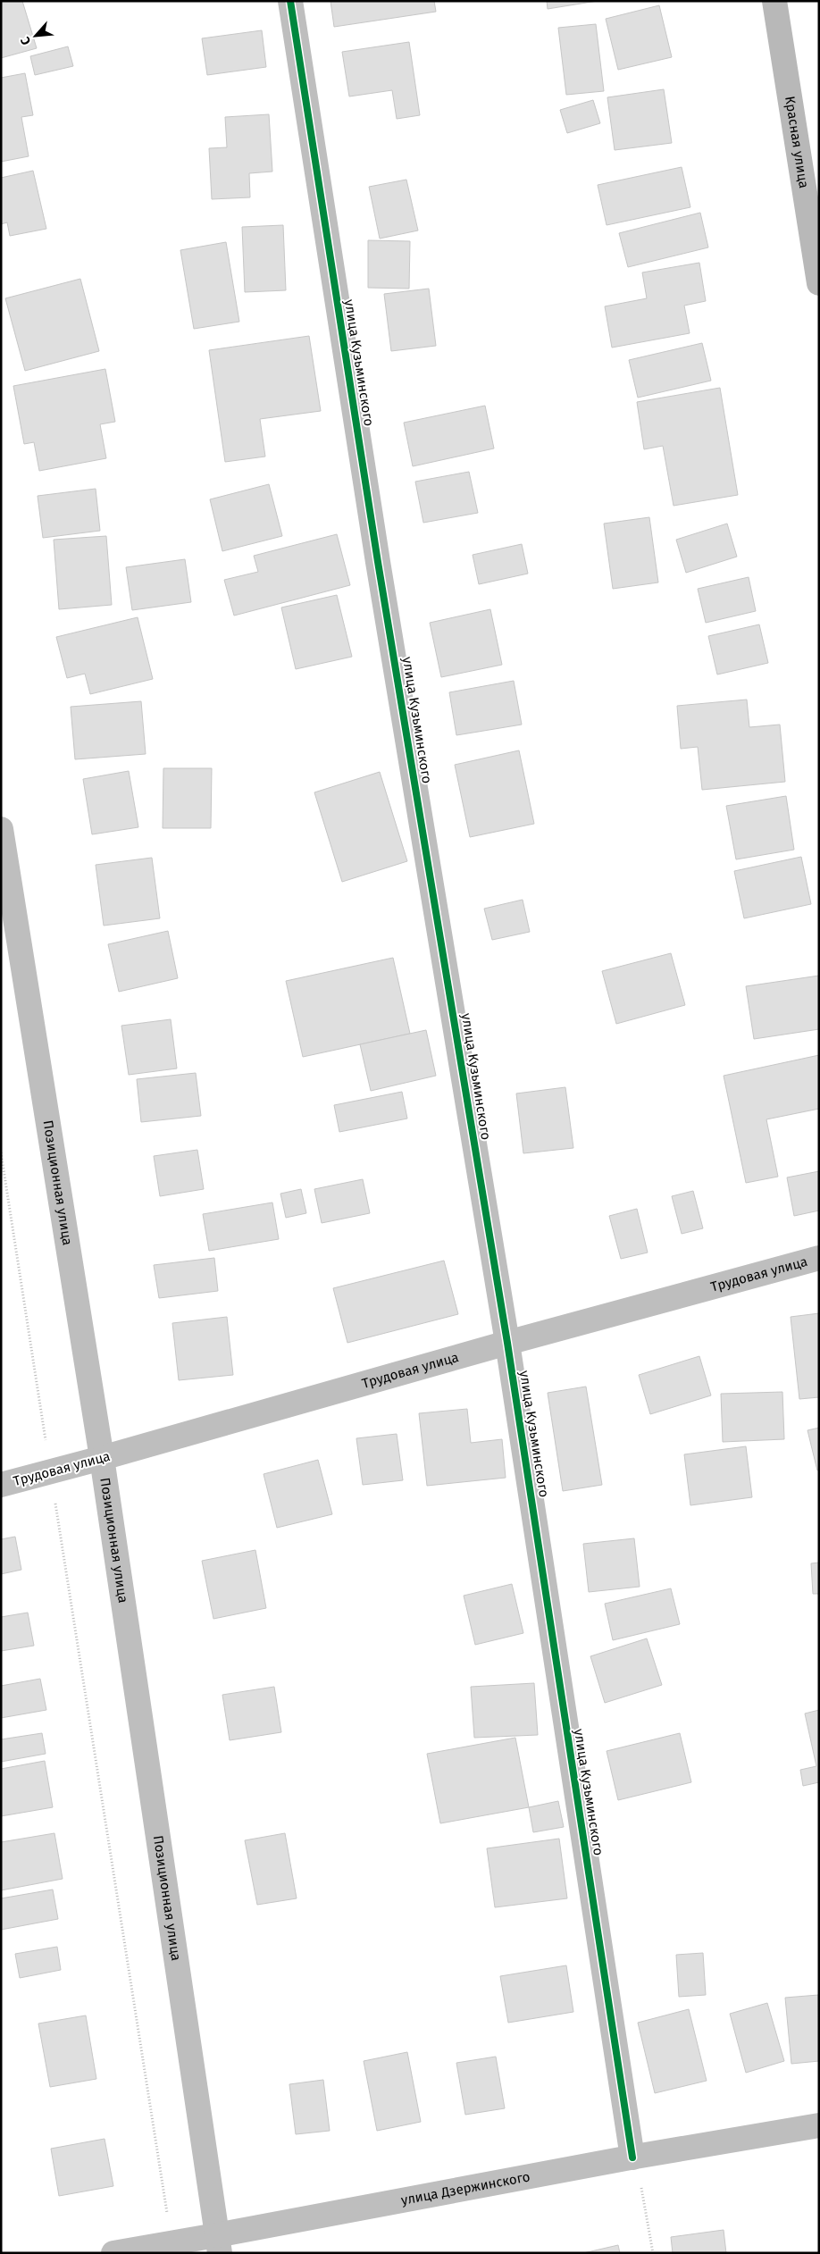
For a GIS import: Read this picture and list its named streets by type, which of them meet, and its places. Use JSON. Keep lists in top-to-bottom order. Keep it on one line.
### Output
{"streets":{"main road":["Красная улица"],"street":["улица Кузьминского","Позиционная улица","Трудовая улица","улица Дзержинского"]},"crossings":[["улица Кузьминского","Трудовая улица"],["улица Кузьминского","улица Дзержинского"],["Позиционная улица","Трудовая улица"],["Позиционная улица","улица Дзержинского"]],"north":"bottom left"}
